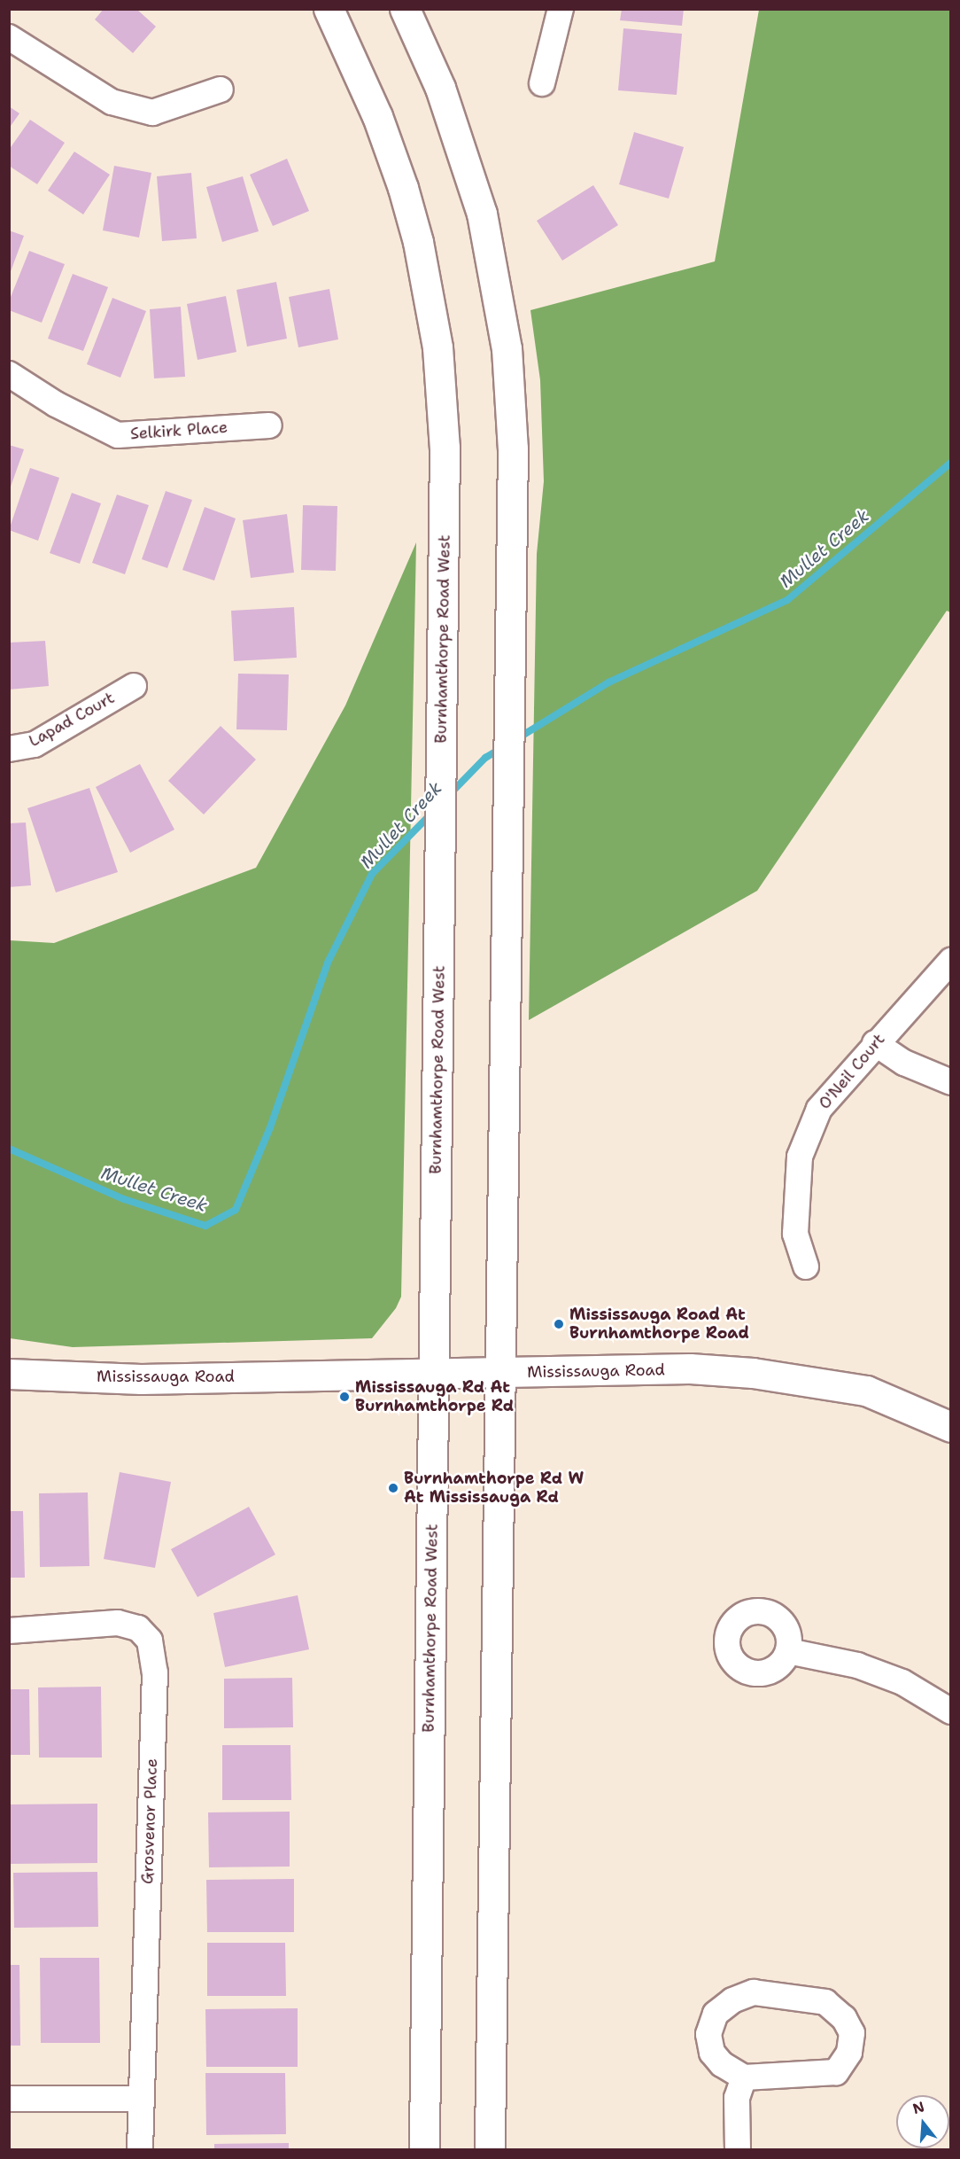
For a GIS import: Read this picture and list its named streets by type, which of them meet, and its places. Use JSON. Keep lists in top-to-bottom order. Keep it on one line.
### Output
{"streets":{"main road":["Burnhamthorpe Road West","Mississauga Road"],"street":["Selkirk Place","Lapad Court","O'Neil Court","Grosvenor Place"]},"crossings":[["Burnhamthorpe Road West","Mississauga Road"]],"water":["Mullet Creek"],"places":["Mississauga Road At Burnhamthorpe Road","Mississauga Rd At Burnhamthorpe Rd","Burnhamthorpe Rd W At Mississauga Rd"],"north":"top"}
